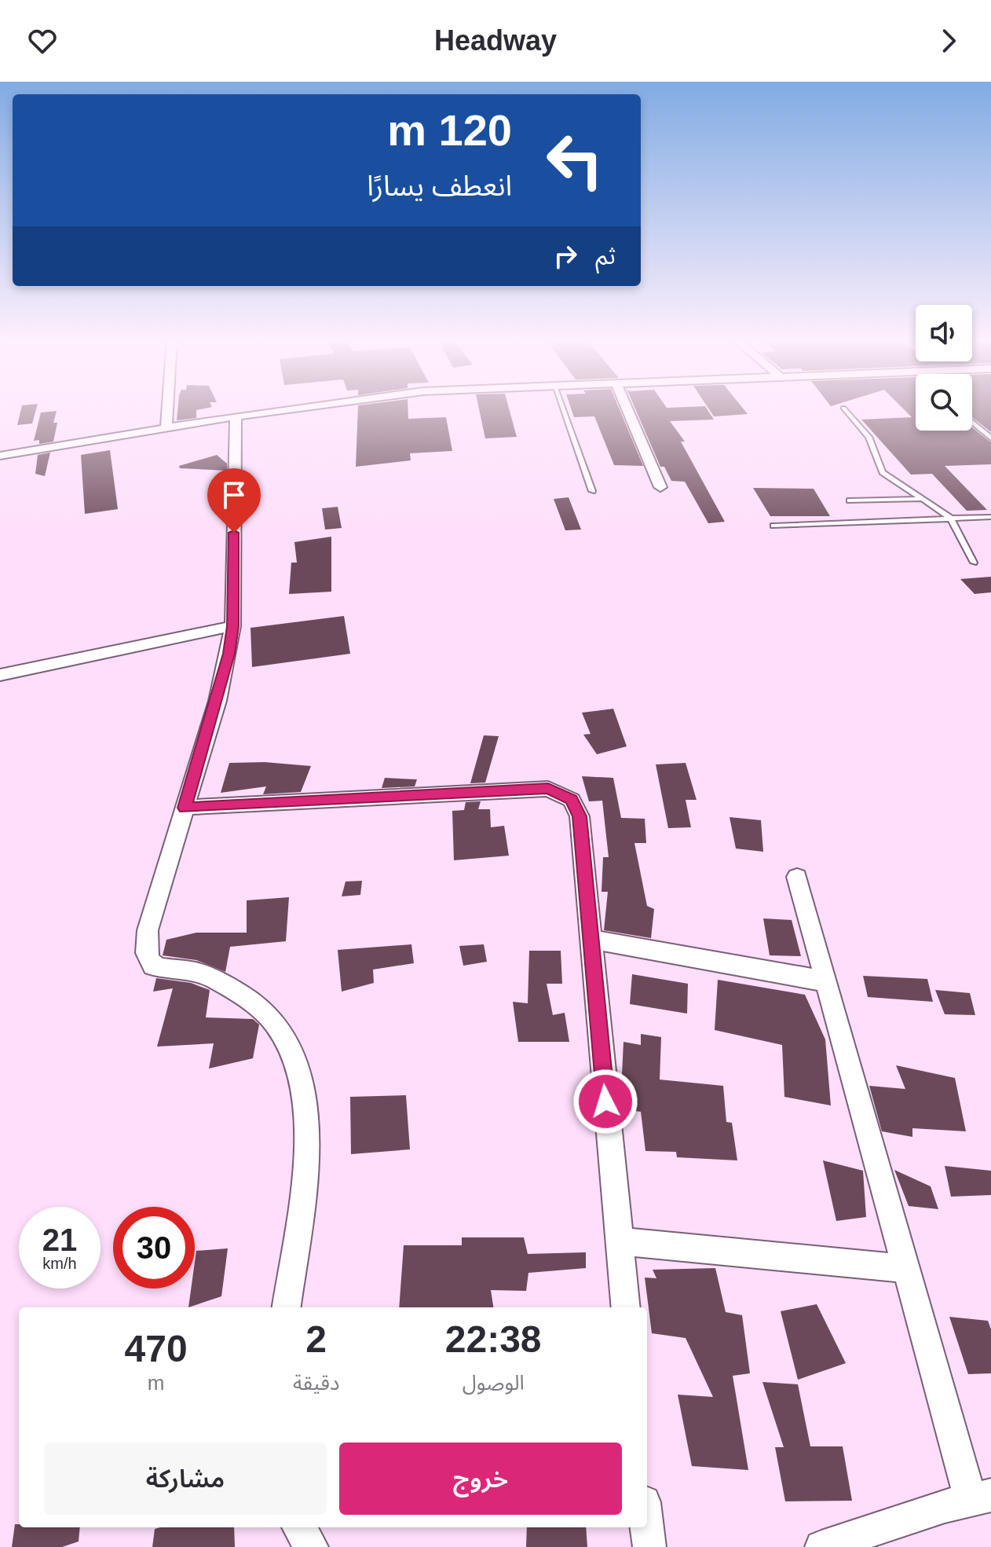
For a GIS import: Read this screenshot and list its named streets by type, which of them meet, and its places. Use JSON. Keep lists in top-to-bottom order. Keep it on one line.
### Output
{"page":{"header":"Headway","turn":["120 m","انعطف يسارًا"],"then":"ثم","speed":"21 km/h","limit":"30","eta":["22:38","الوصول","2","دقيقة","470","m"],"buttons":["خروج","مشاركة"]}}
